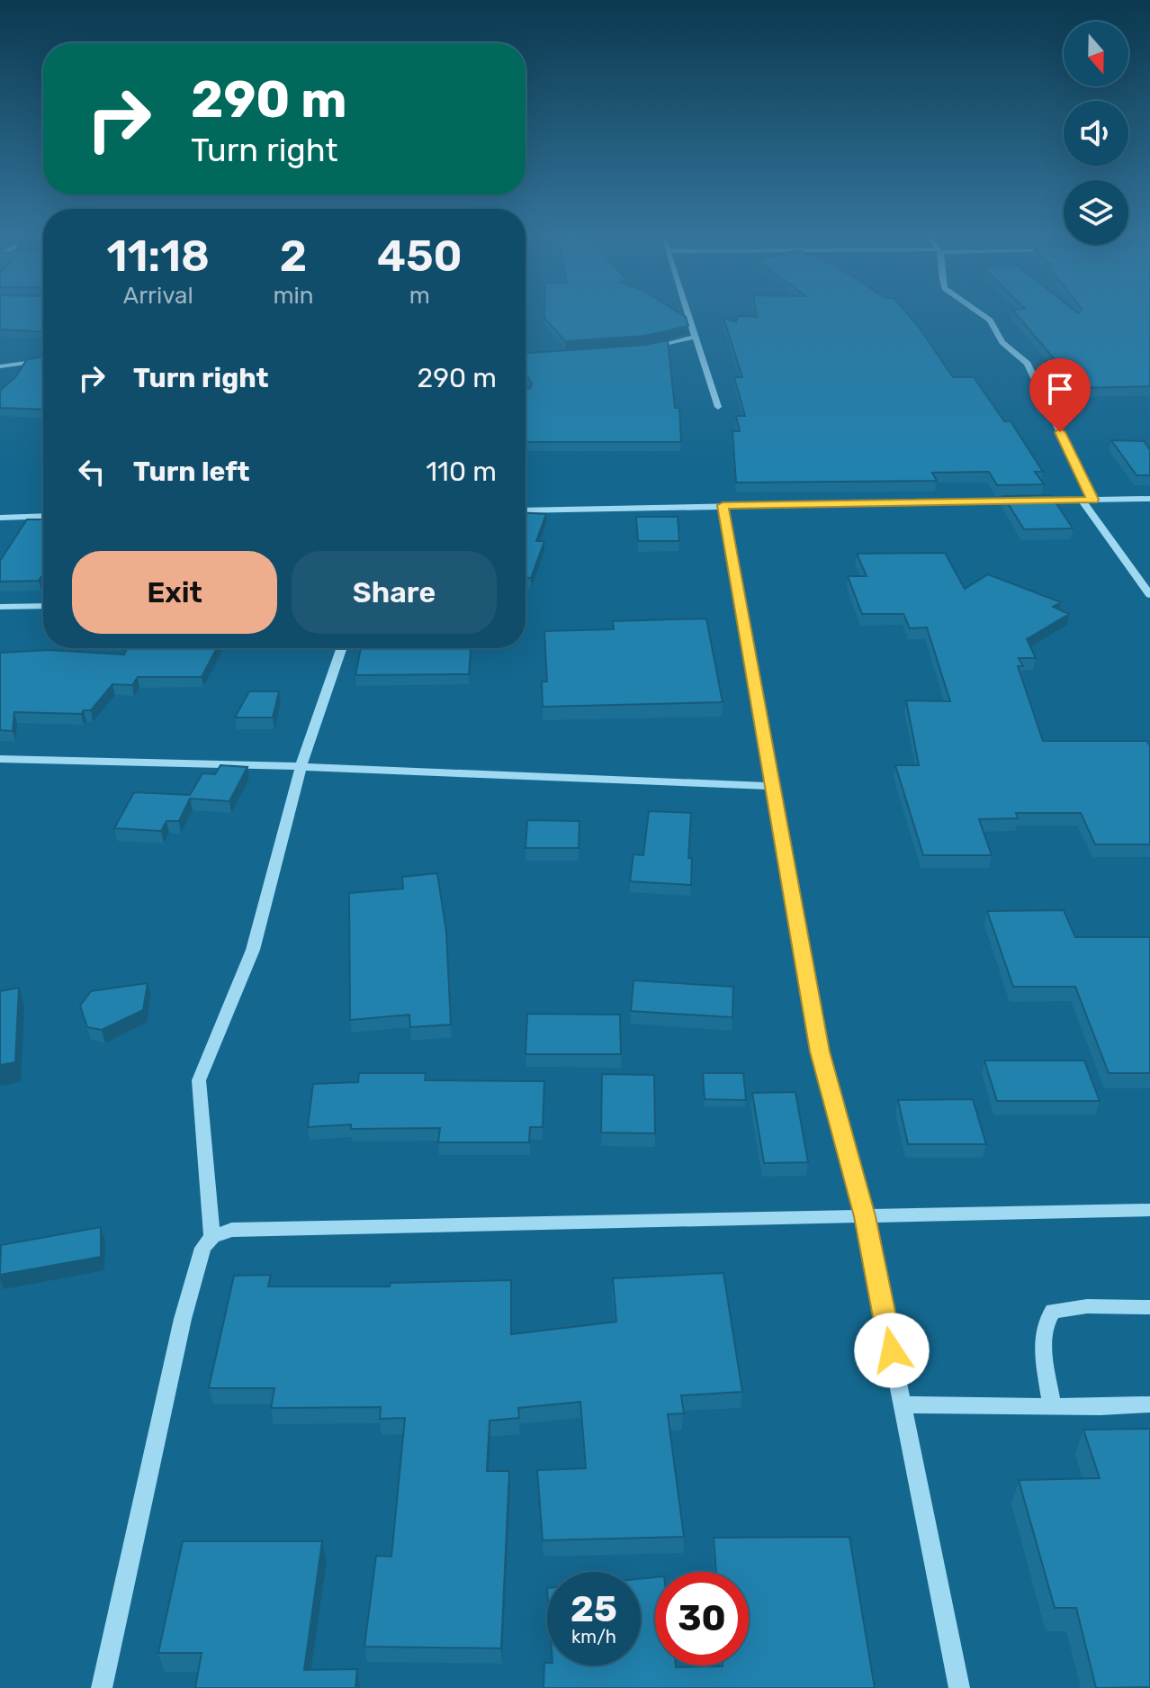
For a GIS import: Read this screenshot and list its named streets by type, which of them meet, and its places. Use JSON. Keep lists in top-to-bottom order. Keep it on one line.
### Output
{"north":"bottom","page":{"turn":["290 m","Turn right"],"eta":["11:18","Arrival","2","min","450","m"],"list":[{"name":"Turn right","value":"290 m"},{"name":"Turn left","value":"110 m"}],"buttons":["Exit","Share"],"speed":"25 km/h","limit":"30"}}
